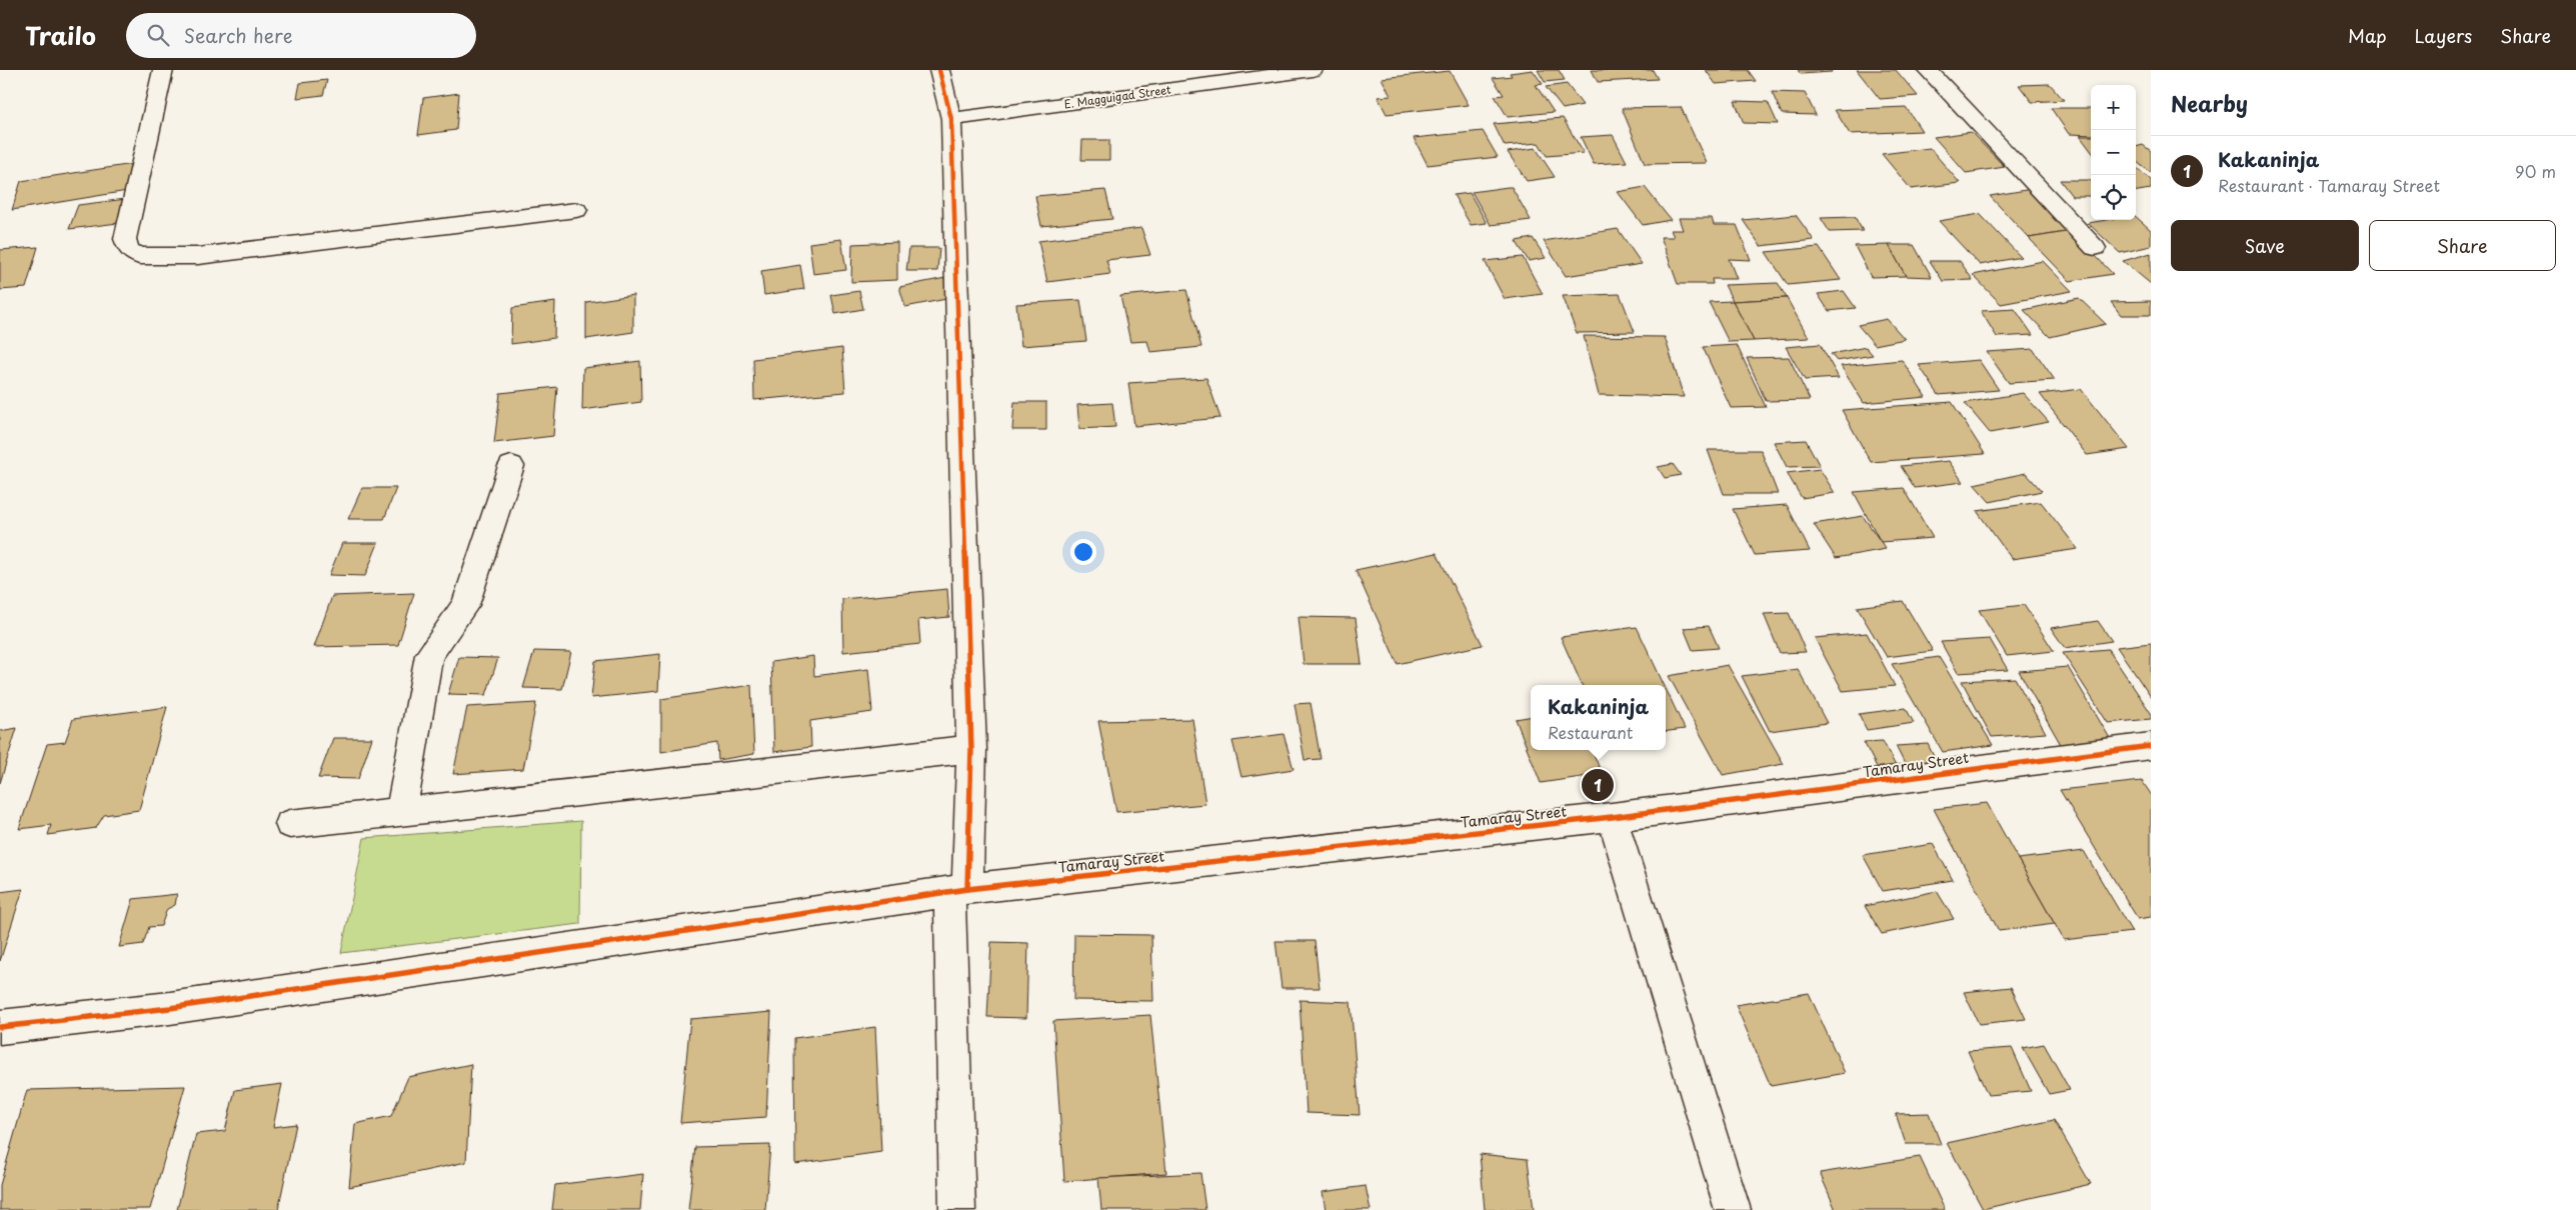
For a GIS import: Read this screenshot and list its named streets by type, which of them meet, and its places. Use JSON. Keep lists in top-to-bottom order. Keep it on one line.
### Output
{"streets":{"street":["E. Magguigad Street","Tamaray Street"]},"page":{"header":"Trailo","search":"Search here","nav":["Map","Layers","Share"],"heading":"Nearby","map_buttons":["+","−"],"list":[{"mark":"1","name":"Kakaninja","note":"Restaurant · Tamaray Street","value":"90 m"}],"buttons":["Save","Share"],"popup":["Kakaninja","Restaurant"],"pins":"1"}}
